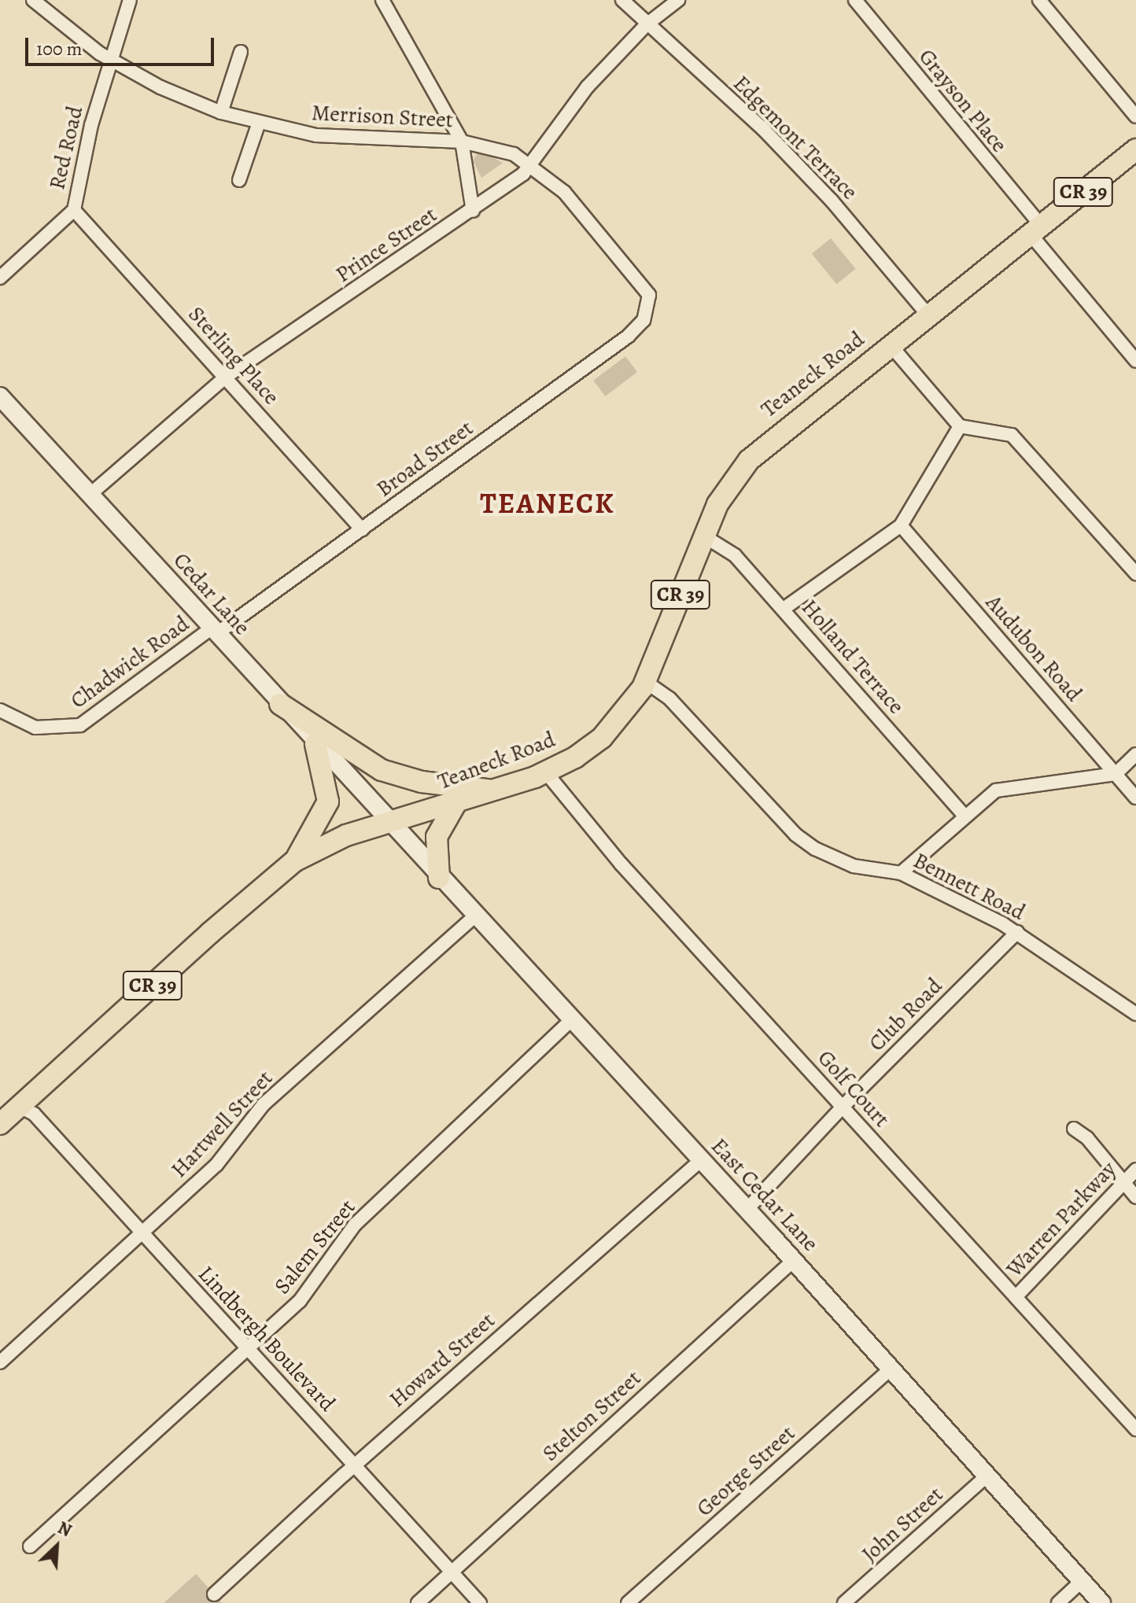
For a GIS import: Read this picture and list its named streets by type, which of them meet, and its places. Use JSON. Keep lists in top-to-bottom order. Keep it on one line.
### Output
{"streets":{"main road":["CR 39","Teaneck Road"],"street":["Grayson Place","Merrison Street","Edgemont Terrace","Red Road","Prince Street","Sterling Place","Broad Street","Cedar Lane","Audubon Road","Holland Terrace","Chadwick Road","Bennett Road","Club Road","Golf Court","Hartwell Street","East Cedar Lane","Warren Parkway","Salem Street","Lindbergh Boulevard","Howard Street","Stelton Street","George Street","John Street"]},"crossings":[["Grayson Place","Teaneck Road"],["Merrison Street","Red Road"],["Merrison Street","Prince Street"],["Merrison Street","Broad Street"],["Edgemont Terrace","Prince Street"],["Edgemont Terrace","Teaneck Road"],["Red Road","Sterling Place"],["Prince Street","Sterling Place"],["Prince Street","Cedar Lane"],["Sterling Place","Broad Street"],["Teaneck Road","Cedar Lane"],["Teaneck Road","Holland Terrace"],["Teaneck Road","Bennett Road"],["Teaneck Road","Golf Court"],["Teaneck Road","East Cedar Lane"],["Teaneck Road","Lindbergh Boulevard"],["Broad Street","Cedar Lane"],["Broad Street","Chadwick Road"],["Cedar Lane","Chadwick Road"],["Cedar Lane","East Cedar Lane"],["Bennett Road","Club Road"],["Club Road","Golf Court"],["Club Road","East Cedar Lane"],["Golf Court","Warren Parkway"],["Hartwell Street","East Cedar Lane"],["Hartwell Street","Lindbergh Boulevard"],["East Cedar Lane","Salem Street"],["East Cedar Lane","Howard Street"],["East Cedar Lane","Stelton Street"],["East Cedar Lane","George Street"],["East Cedar Lane","John Street"],["Salem Street","Lindbergh Boulevard"],["Lindbergh Boulevard","Howard Street"],["Lindbergh Boulevard","Stelton Street"]],"districts":["TEANECK"],"scale_bar":"100 m","north":"top right"}
